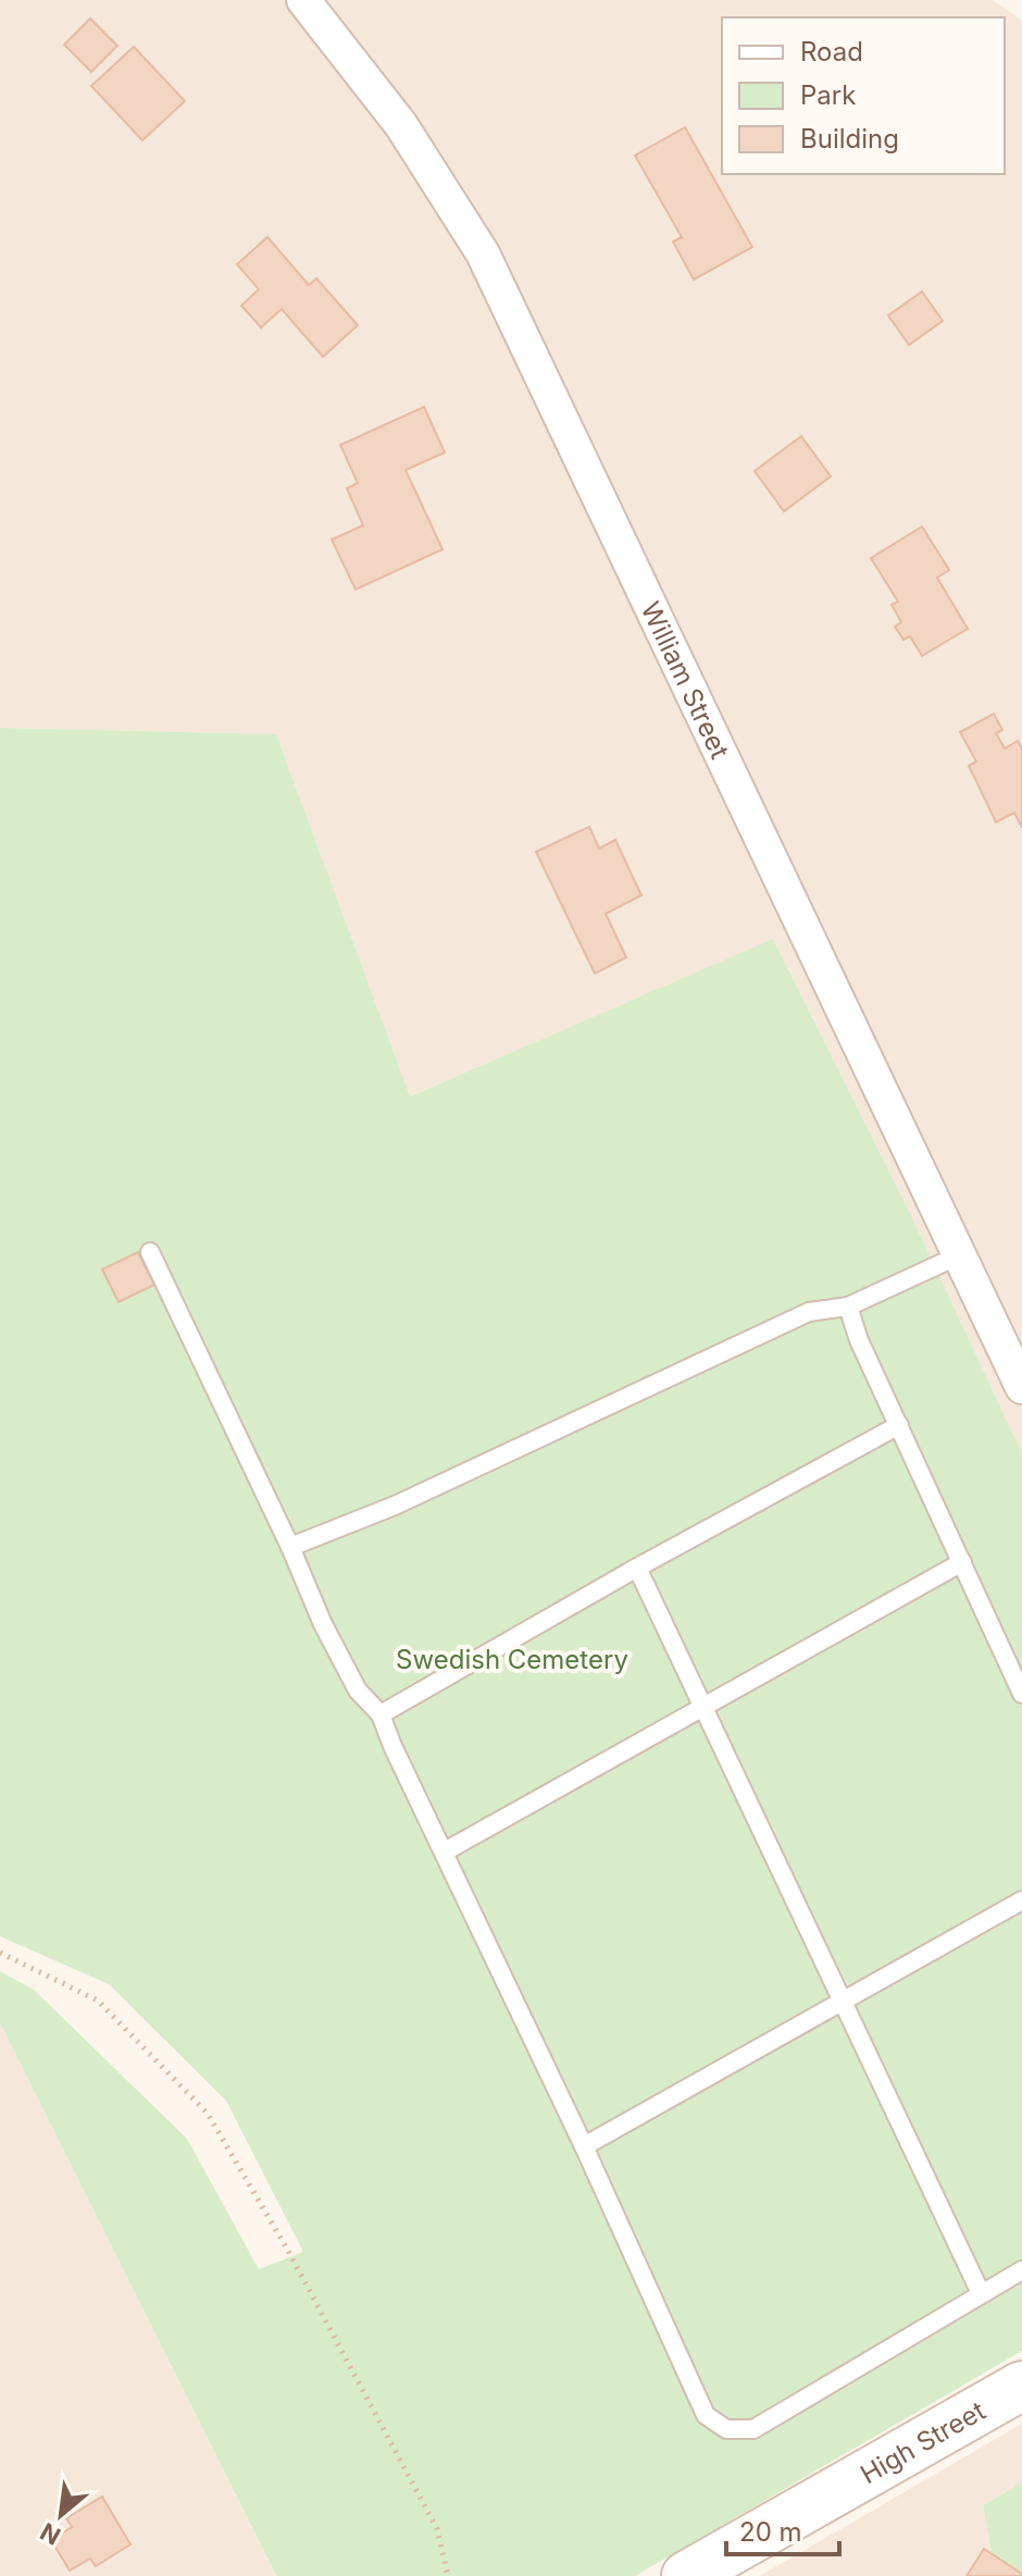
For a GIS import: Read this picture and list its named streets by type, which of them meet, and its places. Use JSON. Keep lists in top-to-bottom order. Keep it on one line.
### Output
{"streets":{"street":["William Street","High Street"]},"parks":["Swedish Cemetery"],"legend":["Road","Park","Building"],"scale_bar":"20 m","north":"bottom left"}
